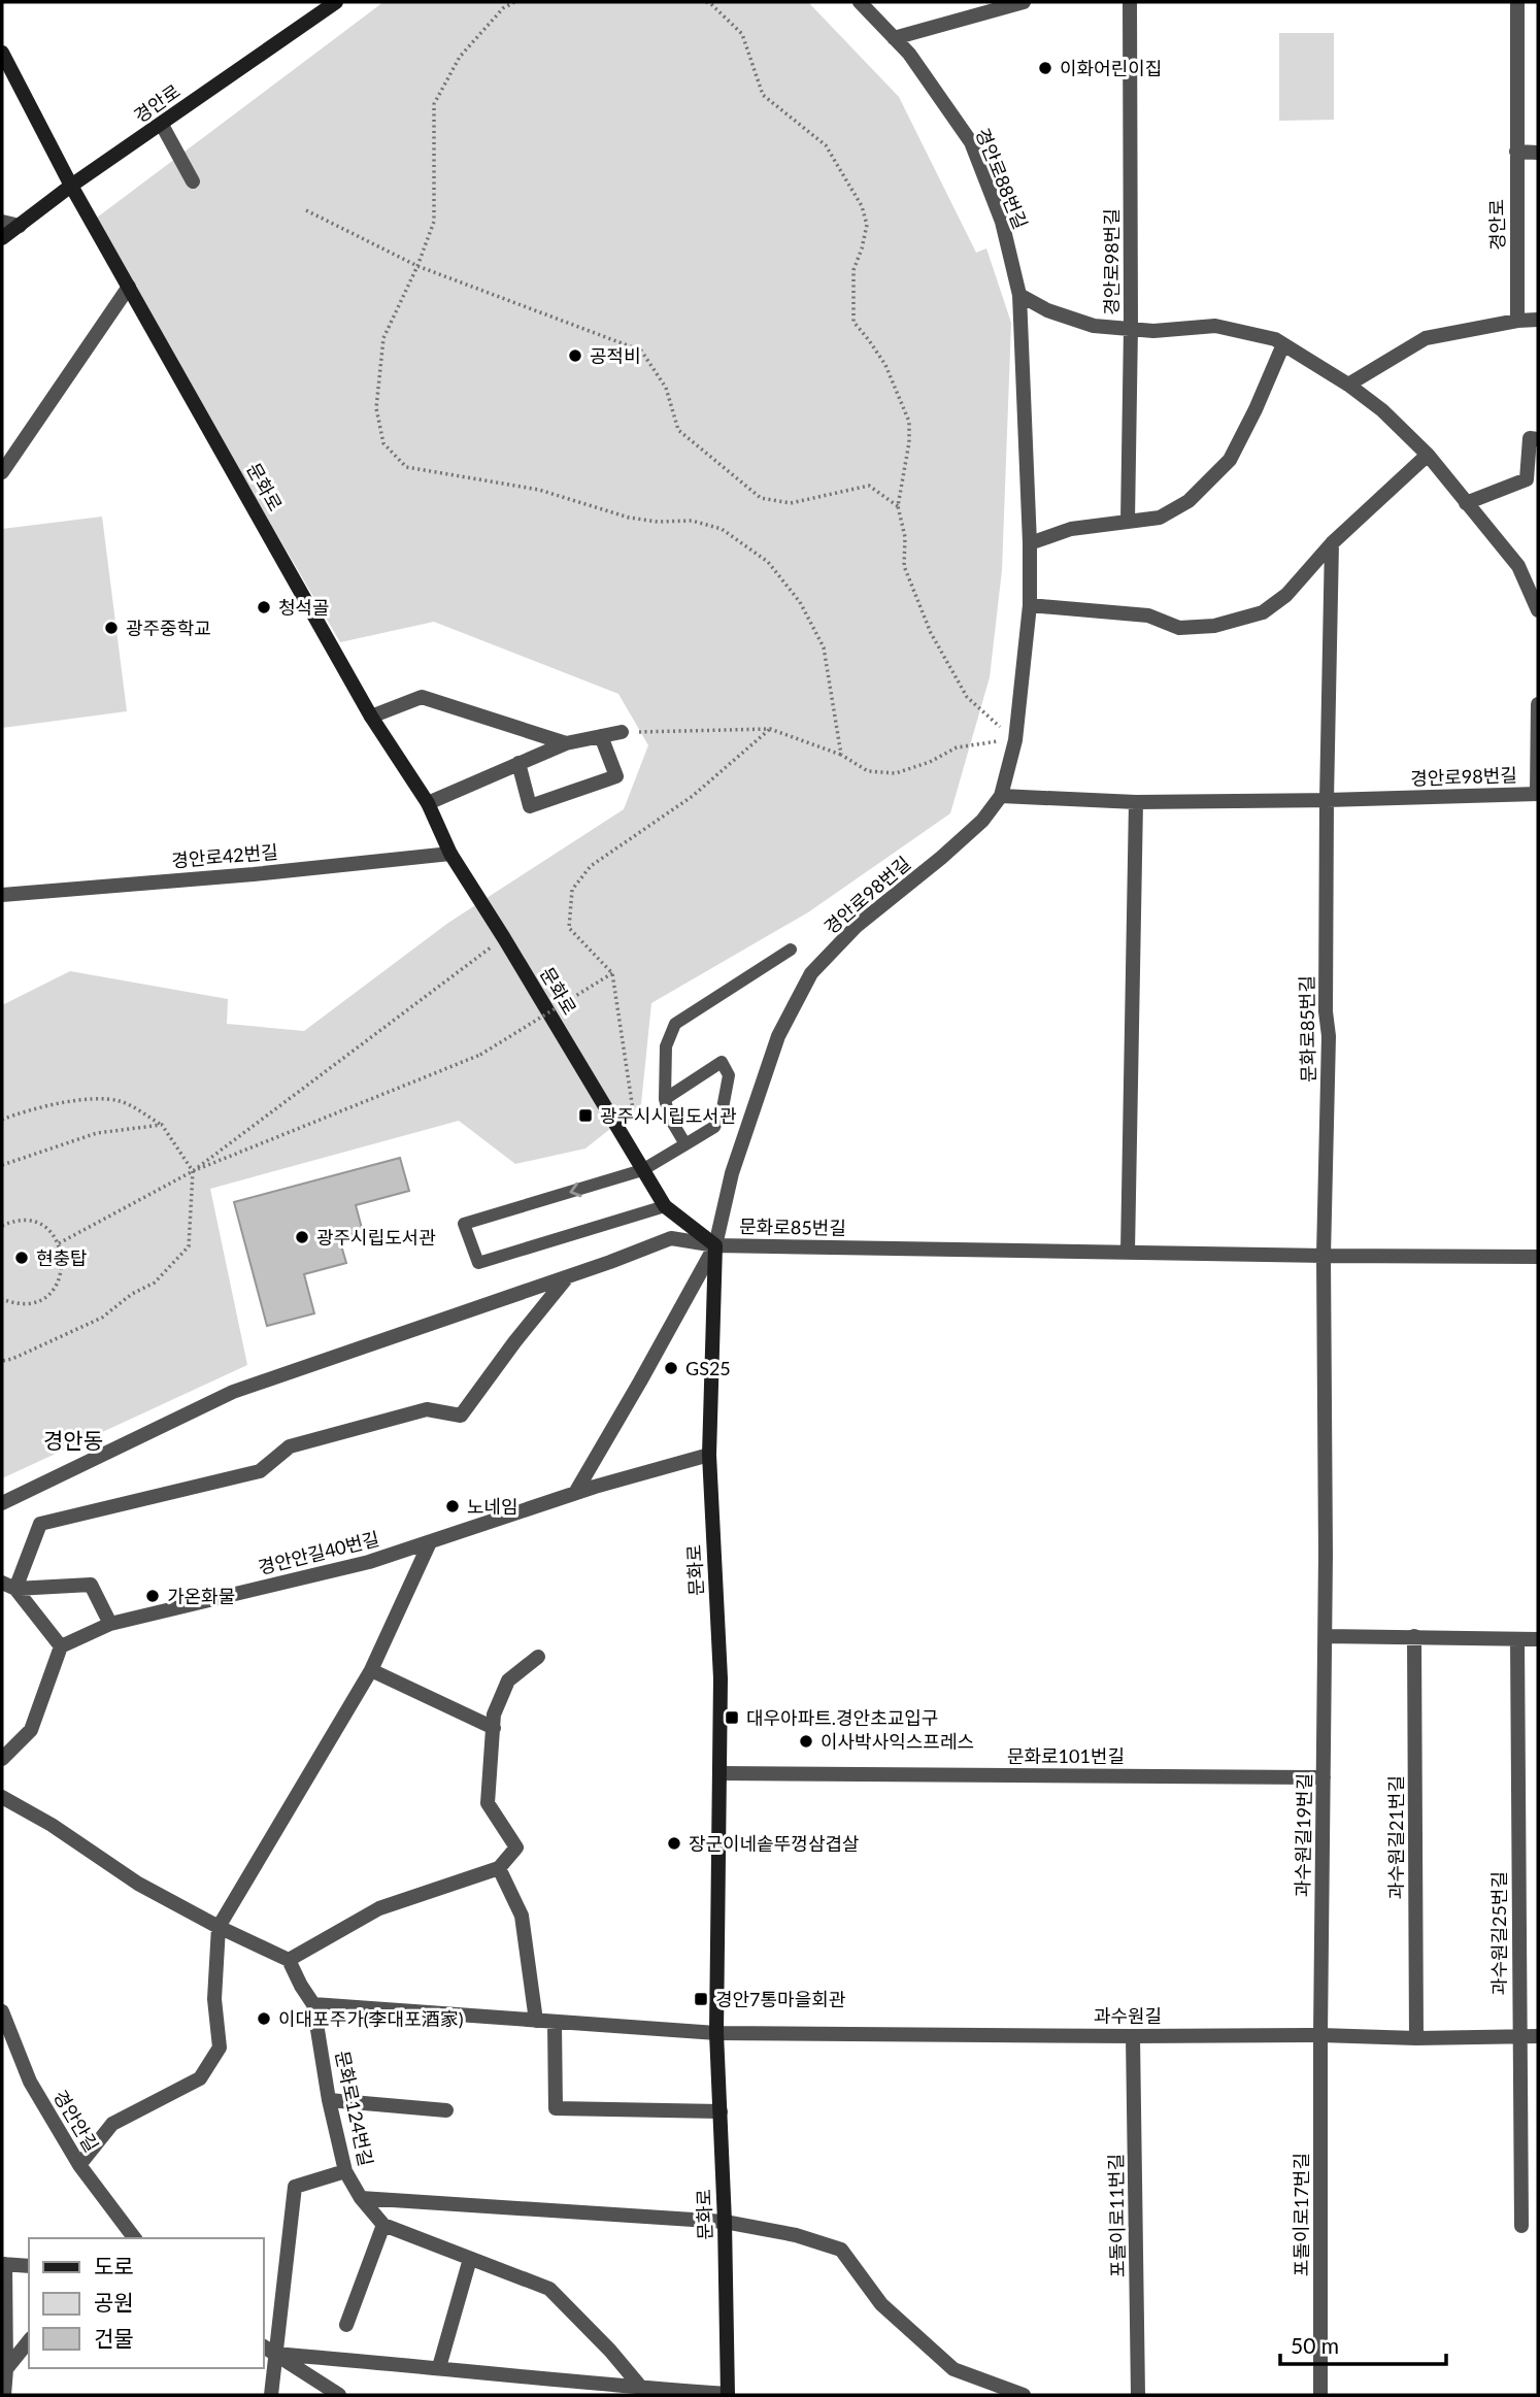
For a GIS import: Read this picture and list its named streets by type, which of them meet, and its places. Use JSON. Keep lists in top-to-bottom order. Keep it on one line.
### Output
{"streets":{"street":["경안로","경안로88번길","경안로98번길","문화로","경안로42번길","문화로85번길","경안안길40번길","문화로101번길","과수원길19번길","과수원길21번길","과수원길25번길","과수원길","문화로124번길","경안안길","포돌이로17번길","포돌이로11번길"]},"crossings":[["경안로","문화로"],["경안로88번길","경안로98번길"],["경안로98번길","문화로"],["경안로98번길","문화로85번길"],["경안로98번길","경안안길40번길"],["문화로","경안로42번길"],["문화로","문화로85번길"],["문화로","경안안길40번길"],["문화로","문화로101번길"],["문화로","과수원길"],["문화로85번길","과수원길19번길"],["문화로101번길","과수원길19번길"],["과수원길19번길","과수원길"],["과수원길19번길","포돌이로17번길"],["과수원길21번길","과수원길"],["과수원길25번길","과수원길"],["과수원길","포돌이로17번길"],["과수원길","포돌이로11번길"]],"districts":["경안동"],"places":{"other":["이화어린이집","공적비","청석골","광주중학교","광주시립도서관","현충탑","GS25","노네임","가온화물","이사박사익스프레스","장군이네솥뚜껑삼겹살","이대포주가(李대포酒家)"],"transit":["광주시시립도서관","대우아파트.경안초교입구","경안7통마을회관"]},"legend":["도로","공원","건물"],"scale_bar":"50 m"}
